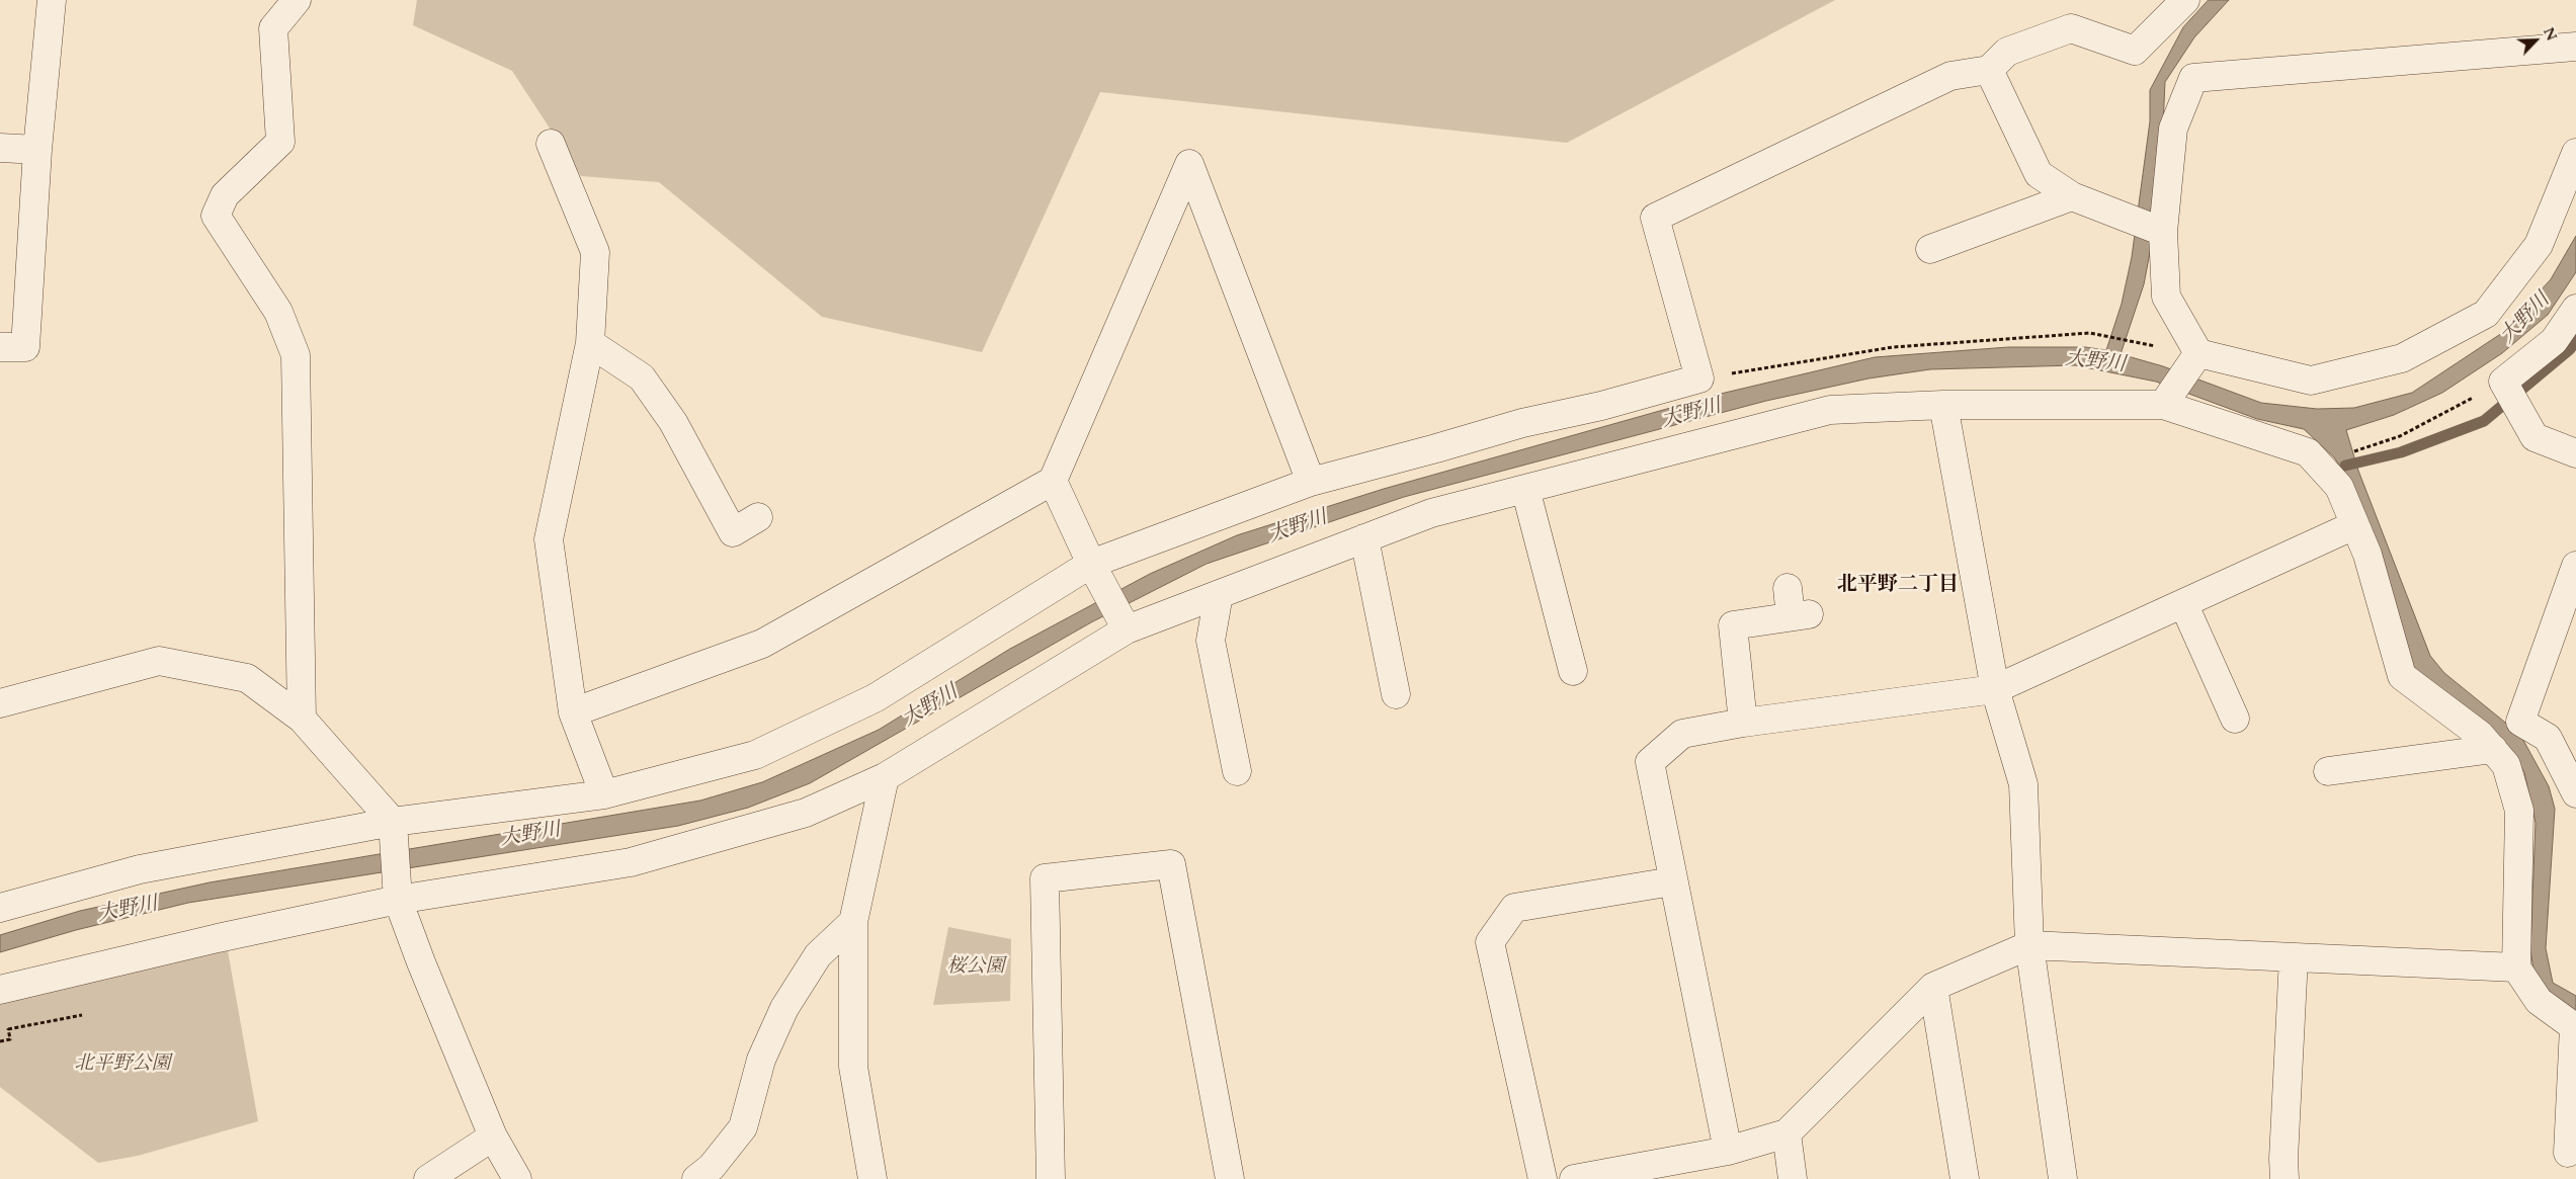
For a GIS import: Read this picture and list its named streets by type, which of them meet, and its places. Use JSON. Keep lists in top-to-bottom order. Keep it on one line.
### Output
{"districts":["北平野二丁目"],"water":["大野川"],"parks":["桜公園","北平野公園"],"north":"top right"}
